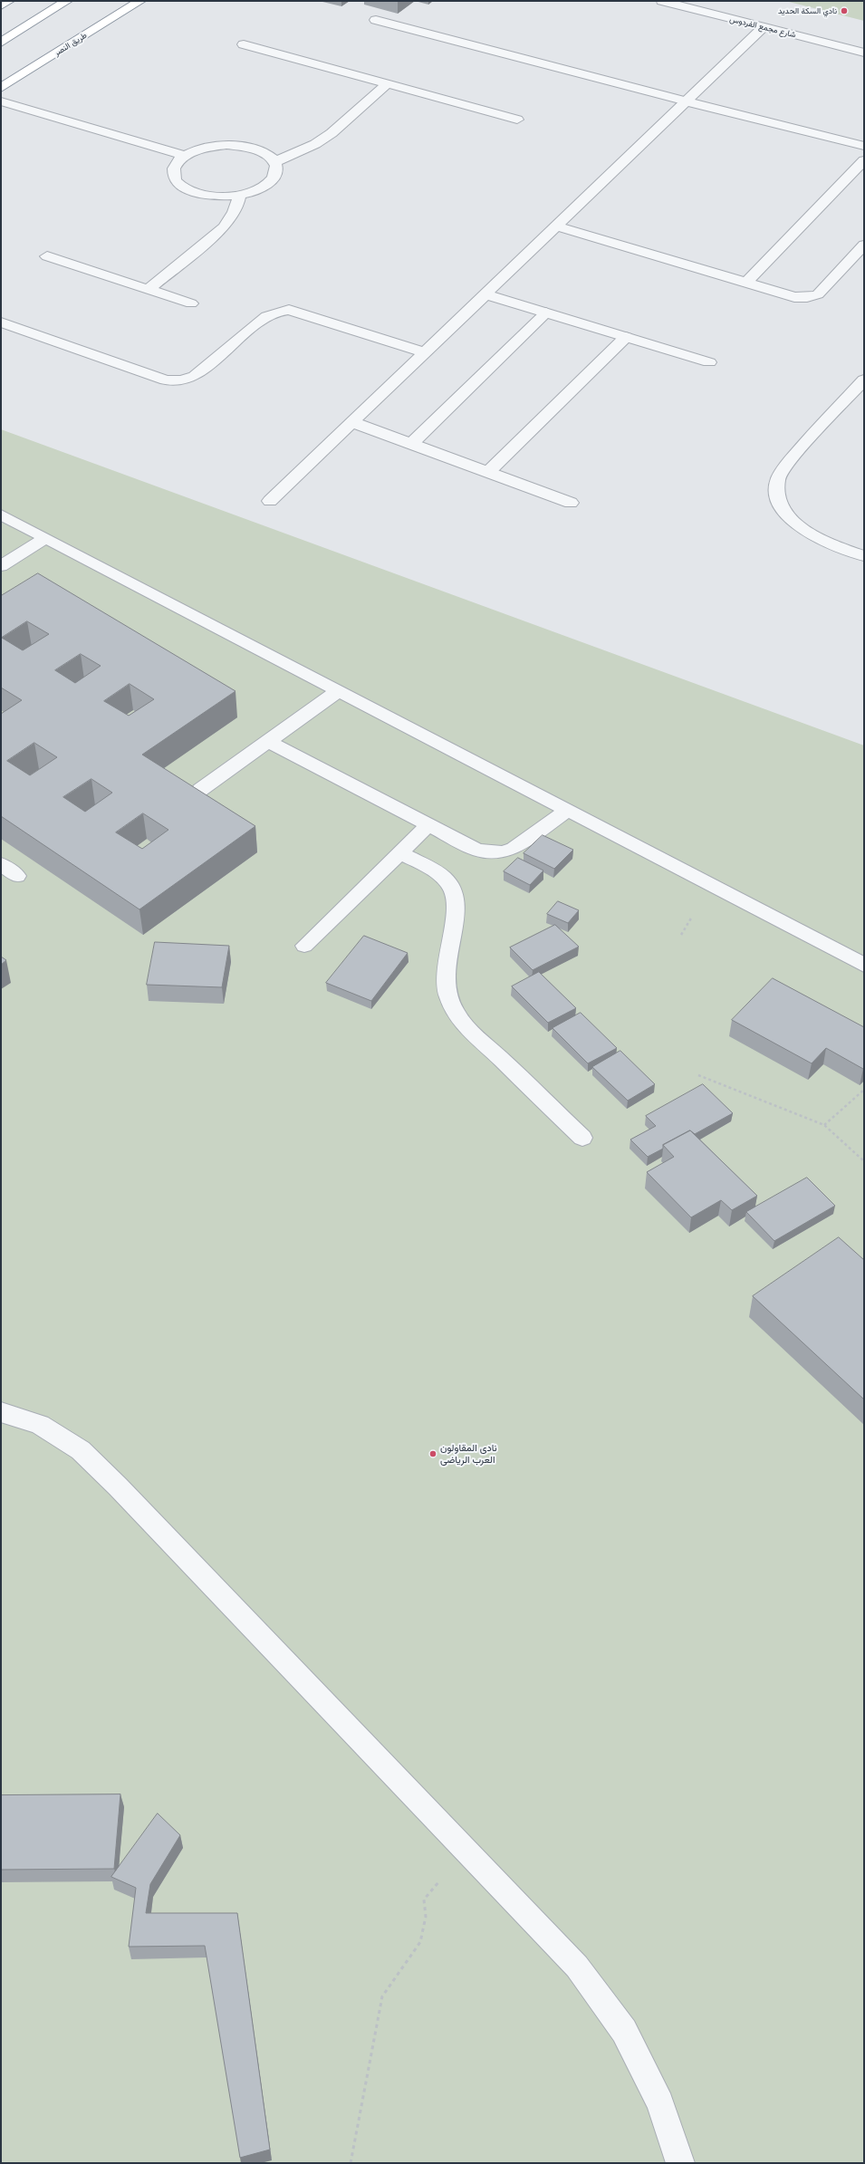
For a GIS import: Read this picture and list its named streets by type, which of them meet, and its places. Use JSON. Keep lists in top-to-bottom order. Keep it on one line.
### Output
{"streets":{"highway":["طريق النصر"],"street":["شارع مجمع الفردوس"]},"places":["نادي السكة الحديد","نادى المقاولون العرب الرياضى"]}
